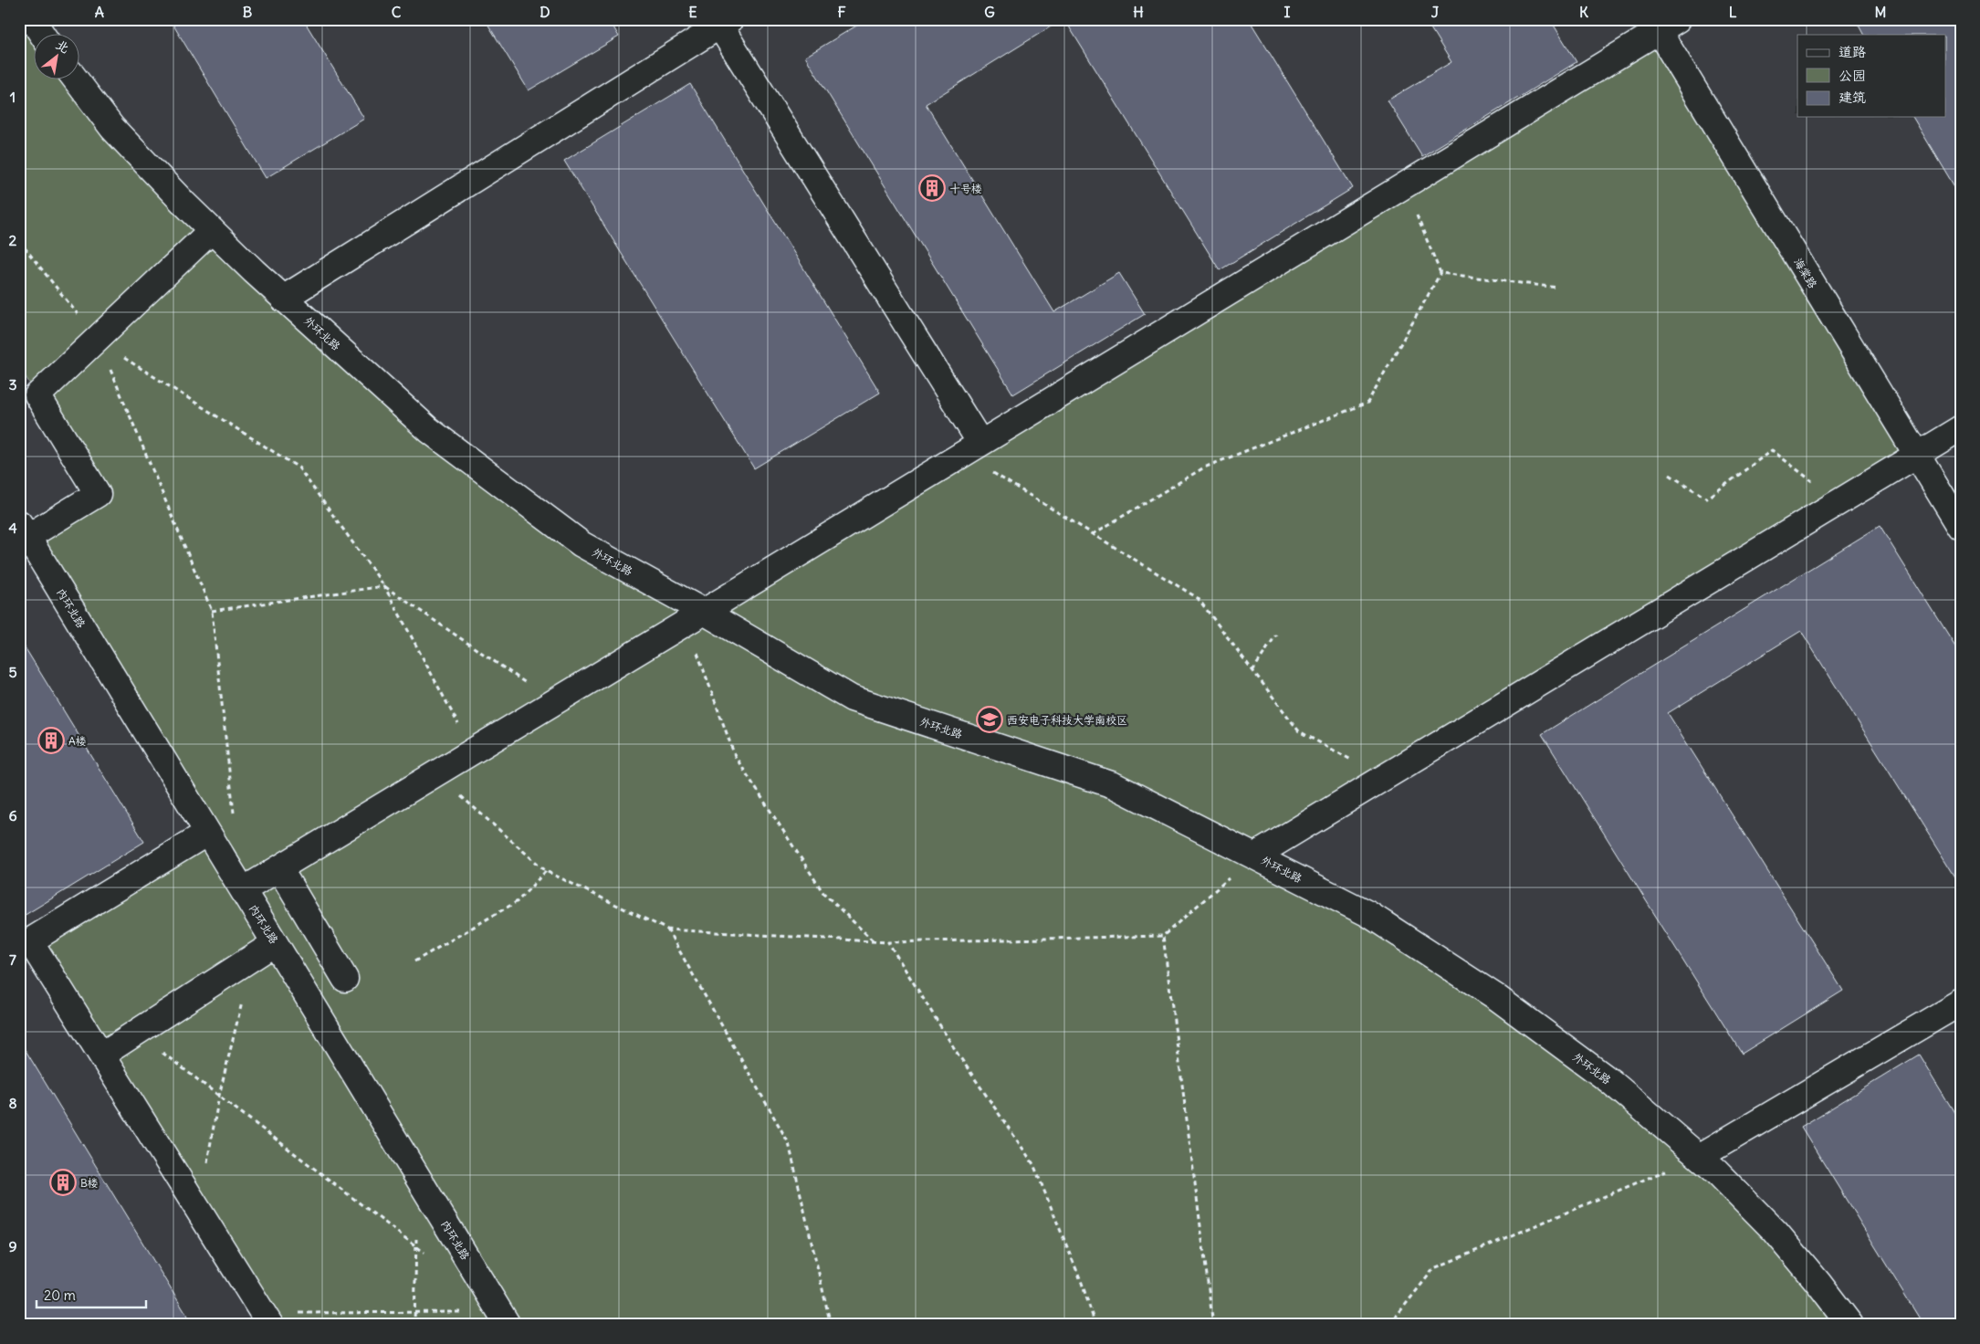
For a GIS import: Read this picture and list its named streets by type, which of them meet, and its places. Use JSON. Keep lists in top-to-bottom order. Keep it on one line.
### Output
{"streets":{"lane":["海棠路","外环北路","内环北路"]},"places":{"building":["十号楼","A楼","B楼"],"school or university":["西安电子科技大学南校区"]},"legend":["道路","公园","建筑"],"scale_bar":"20 m","north":"top right","grid":{"columns":["A","B","C","D","E","F","G","H","I","J","K","L","M"],"rows":["1","2","3","4","5","6","7","8","9"]}}
